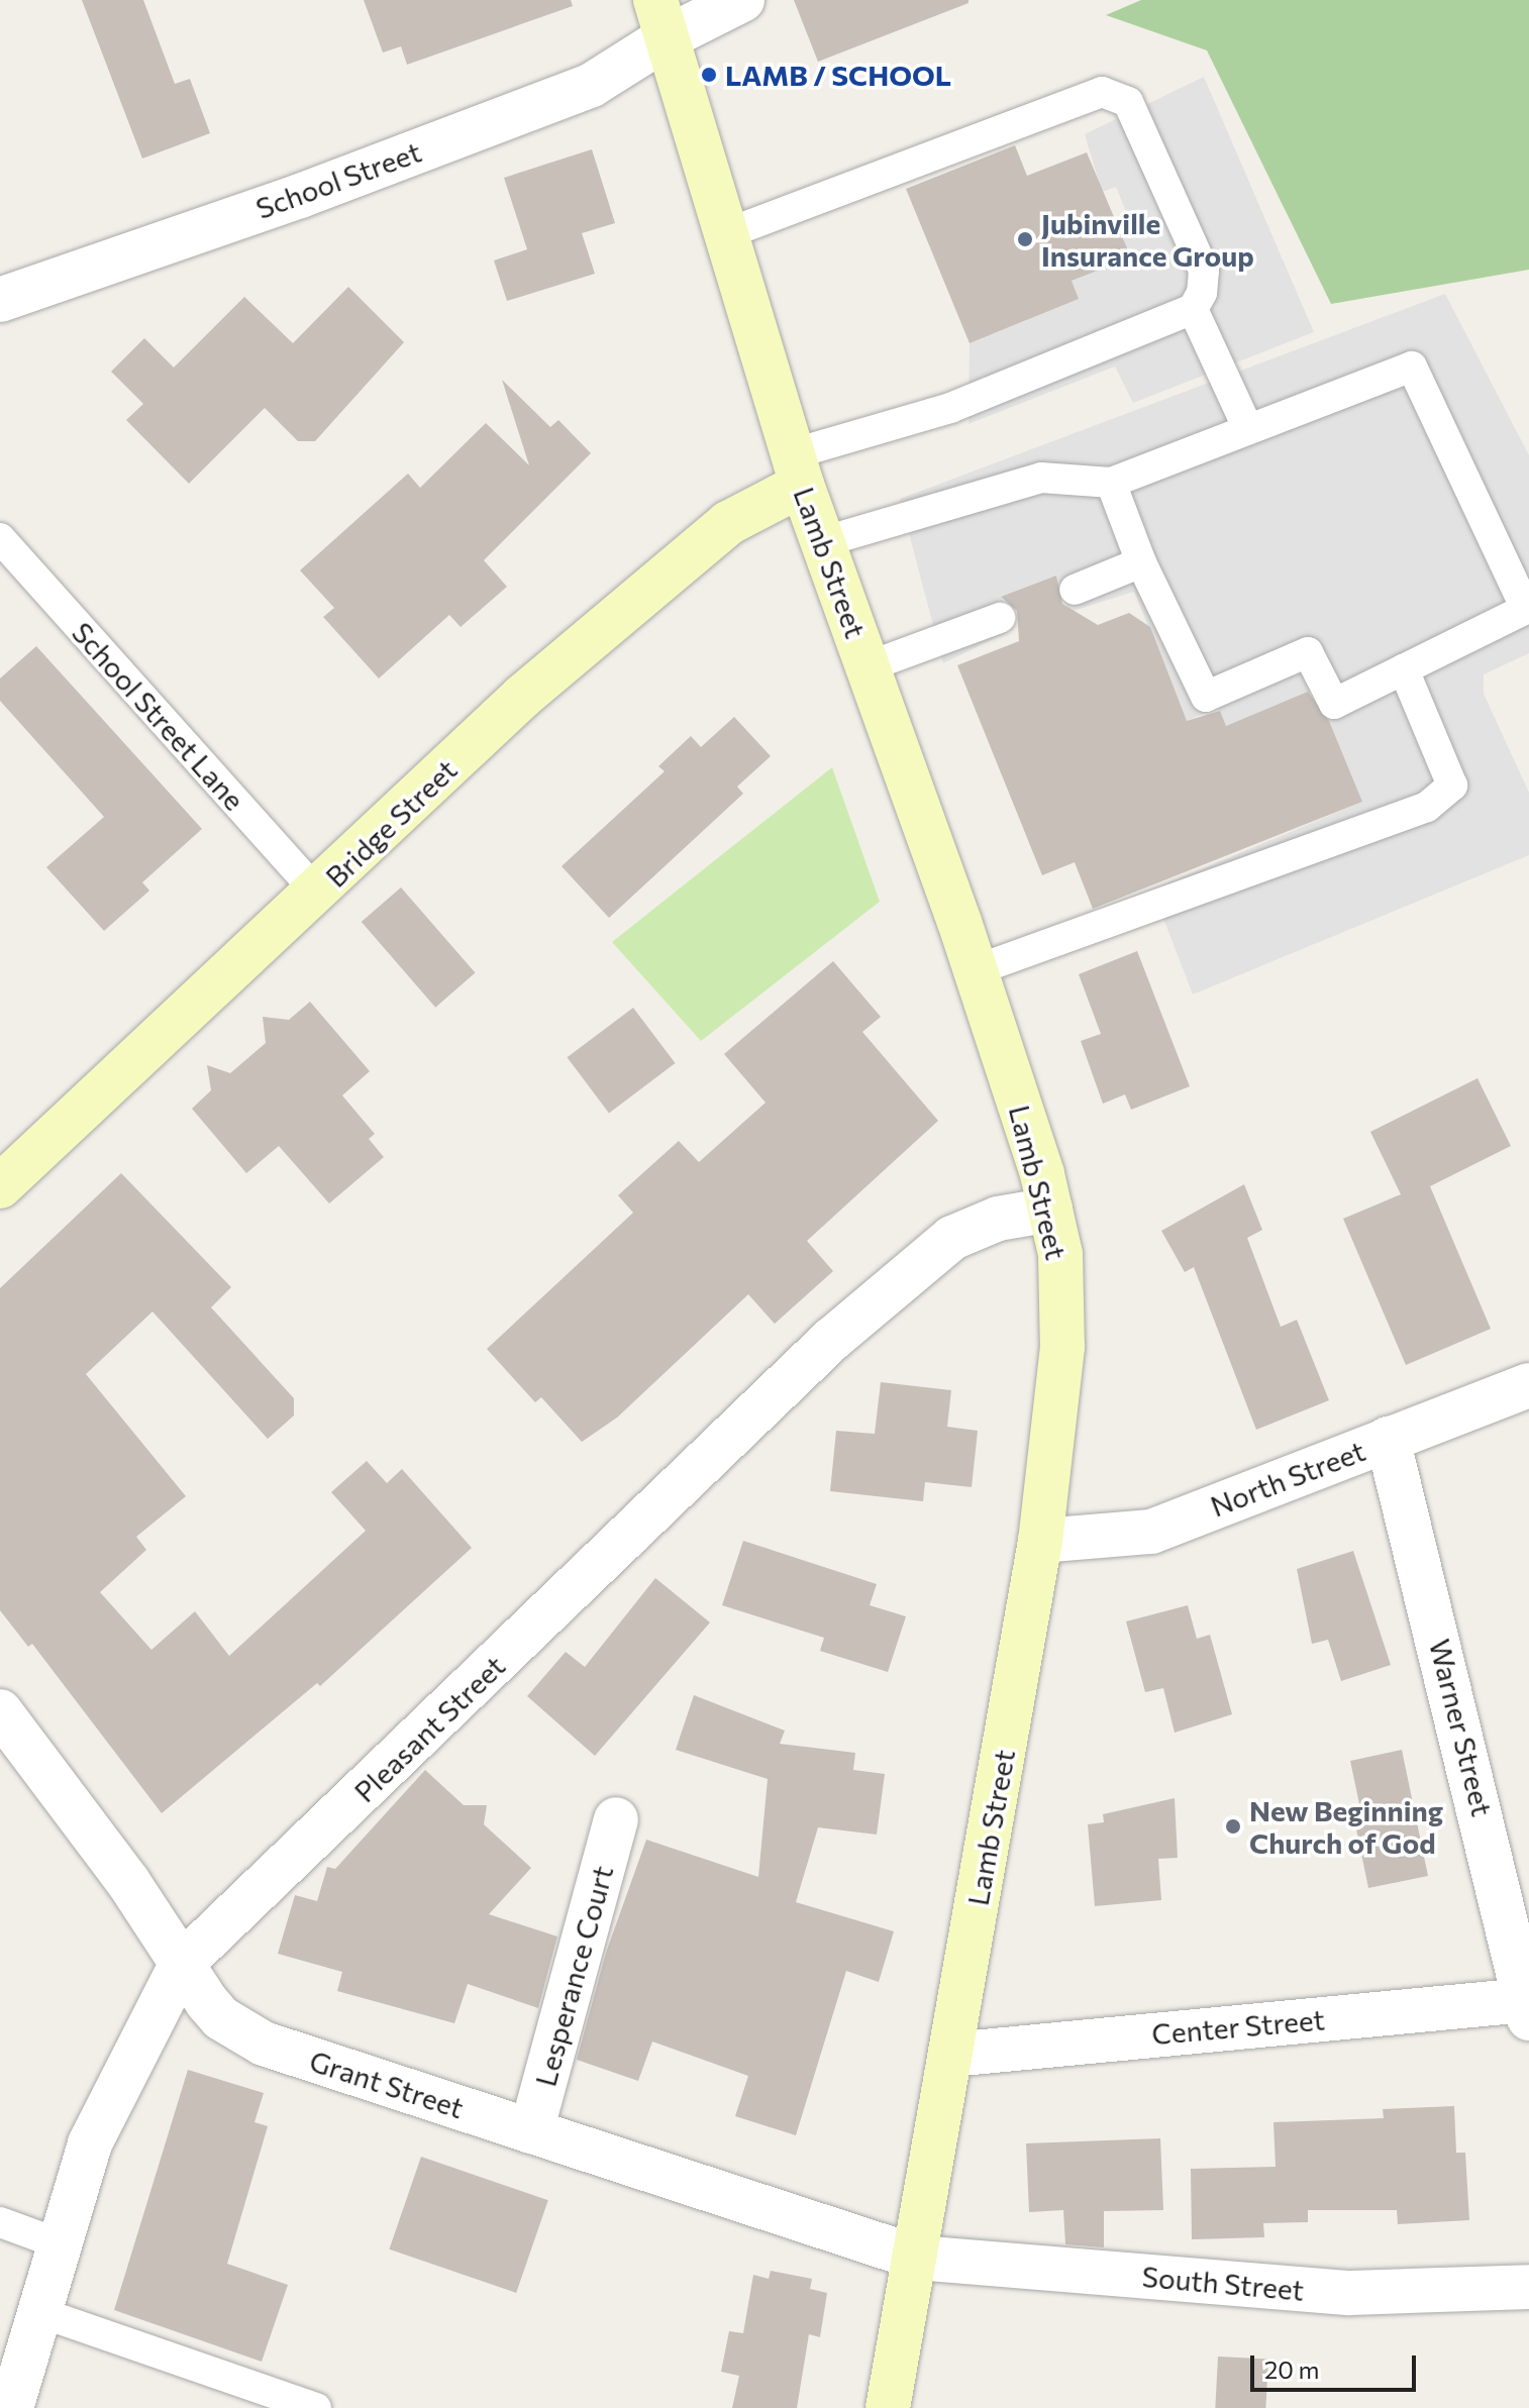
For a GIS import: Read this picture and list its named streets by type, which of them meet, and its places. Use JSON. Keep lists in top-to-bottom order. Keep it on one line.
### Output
{"streets":{"street":["School Street","Lamb Street","Bridge Street","North Street","Warner Street","Pleasant Street","Lesperance Court","Center Street","Grant Street","South Street"],"lane":["School Street Lane"]},"crossings":[["School Street","Lamb Street"],["Lamb Street","Bridge Street"],["Lamb Street","North Street"],["Lamb Street","Pleasant Street"],["Lamb Street","Center Street"],["Lamb Street","Grant Street"],["Lamb Street","South Street"],["School Street Lane","Bridge Street"],["North Street","Warner Street"],["Warner Street","Center Street"],["Pleasant Street","Grant Street"],["Lesperance Court","Grant Street"],["Grant Street","South Street"]],"places":["LAMB / SCHOOL","Jubinville Insurance Group","New Beginning Church of God"],"scale_bar":"20 m"}
